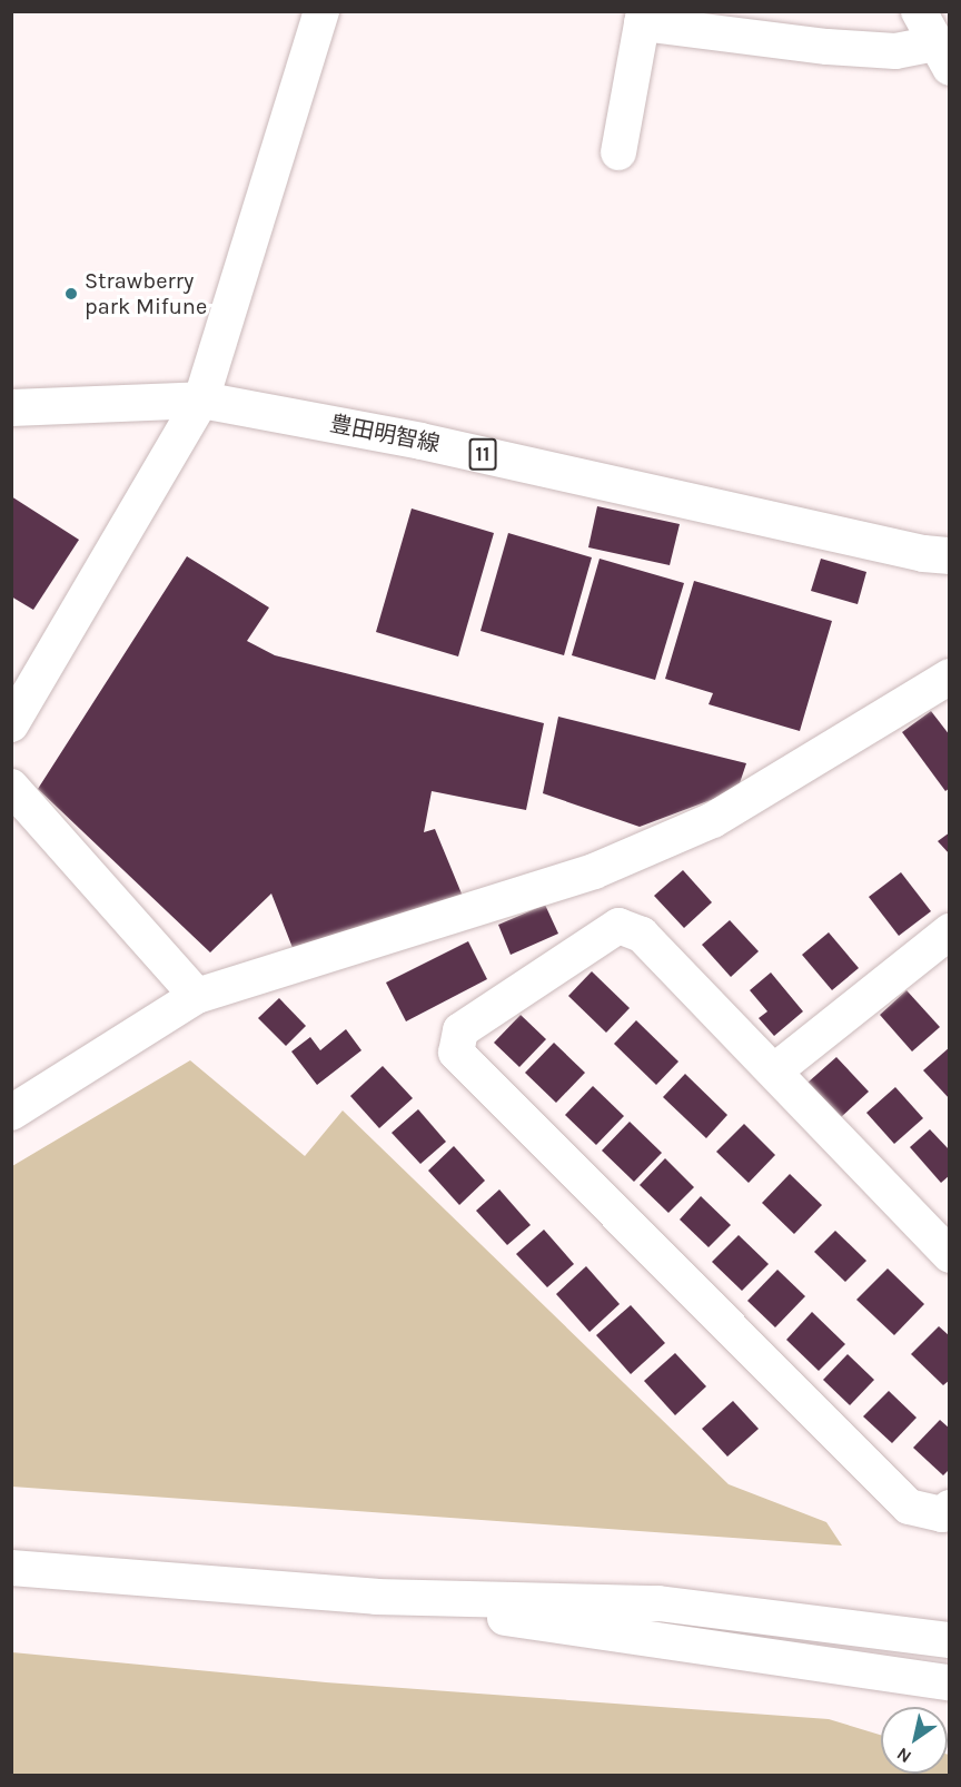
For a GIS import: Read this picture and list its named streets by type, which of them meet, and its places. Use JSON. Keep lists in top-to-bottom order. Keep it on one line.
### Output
{"streets":{"main road":["豊田明智線","11"]},"places":["Strawberry park Mifune"],"north":"bottom left"}
